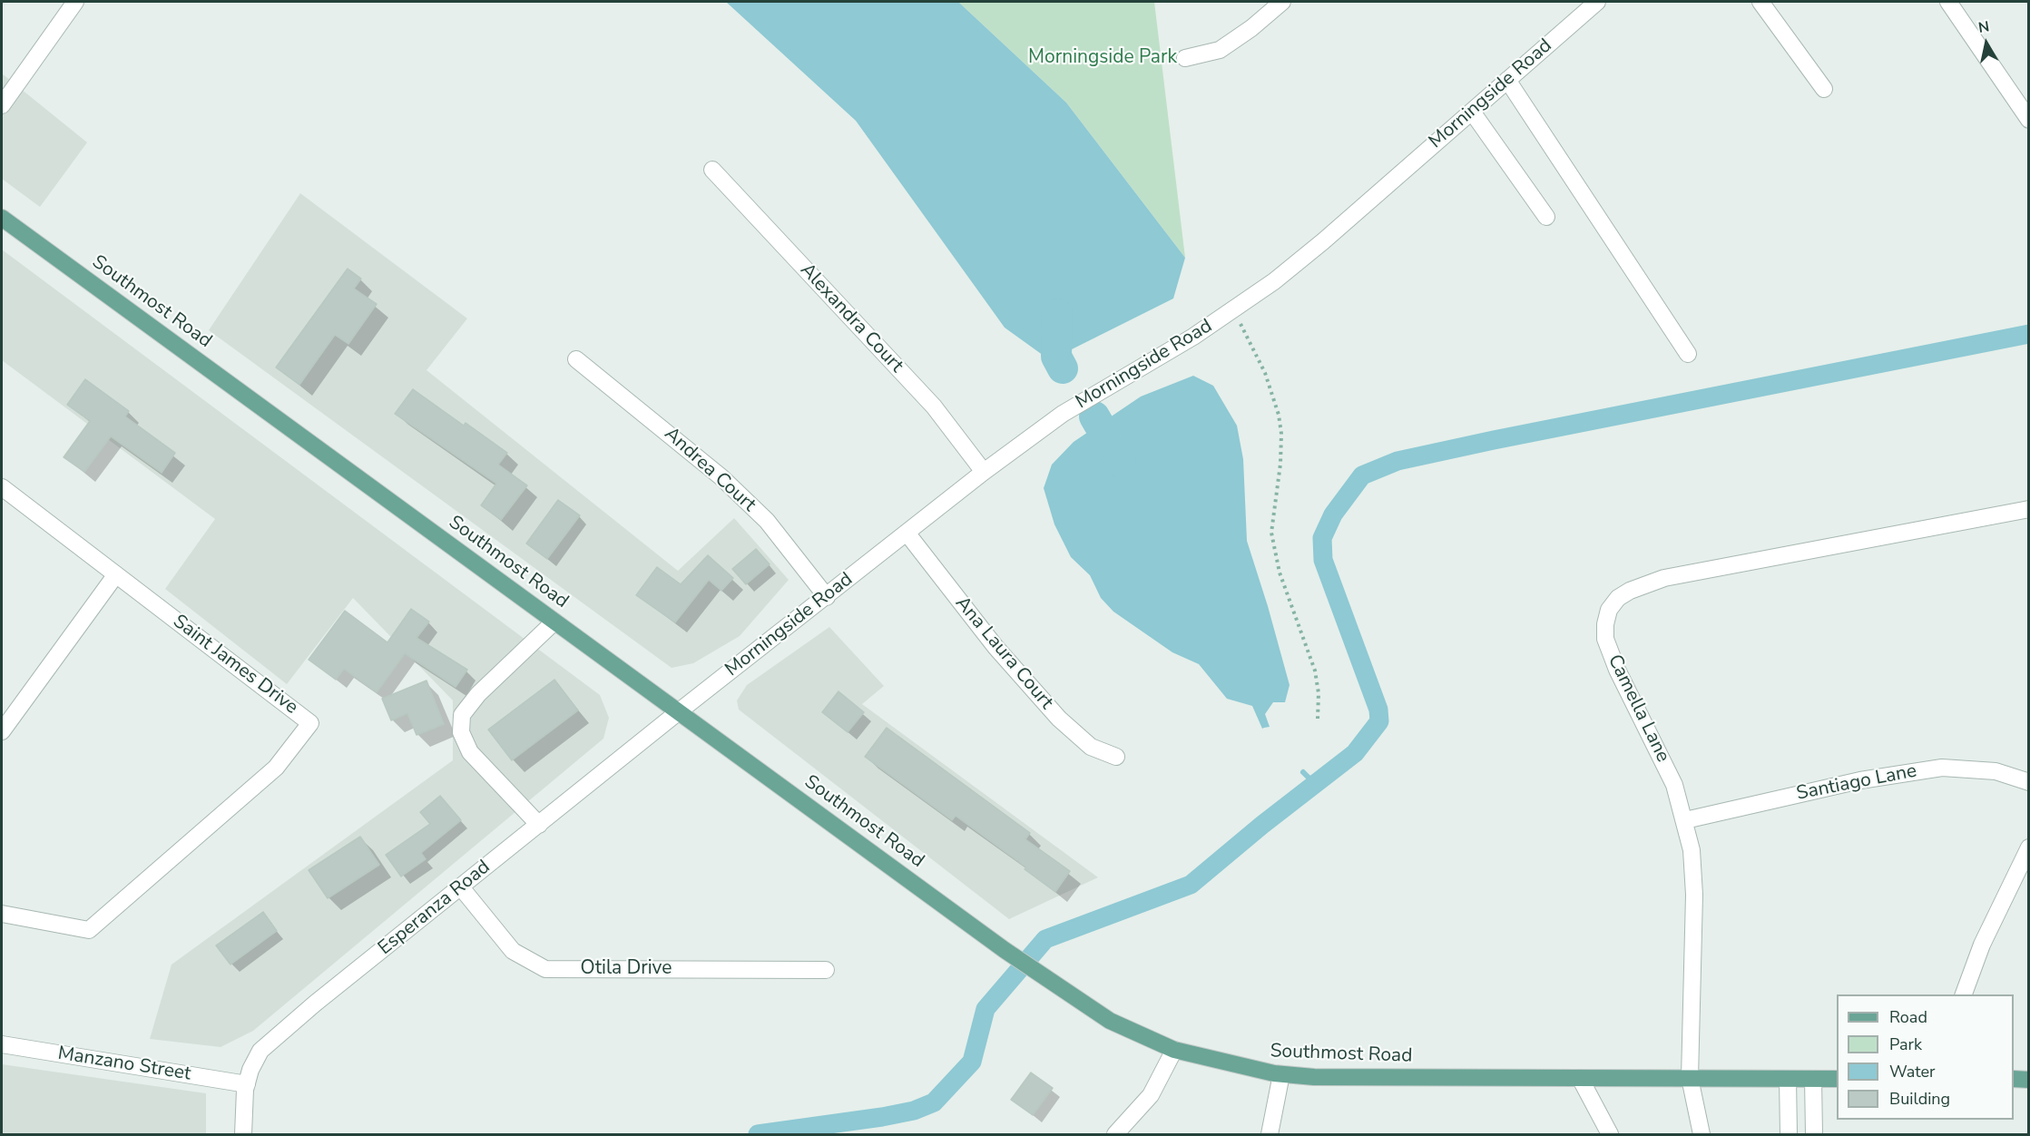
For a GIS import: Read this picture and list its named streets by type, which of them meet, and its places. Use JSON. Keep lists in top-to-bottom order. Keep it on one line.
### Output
{"streets":{"main road":["Southmost Road"],"street":["Morningside Road","Alexandra Court","Andrea Court","Ana Laura Court","Saint James Drive","Camella Lane","Santiago Lane","Esperanza Road","Otila Drive","Manzano Street"]},"crossings":[["Morningside Road","Southmost Road"],["Morningside Road","Alexandra Court"],["Morningside Road","Andrea Court"],["Morningside Road","Ana Laura Court"],["Morningside Road","Esperanza Road"],["Southmost Road","Camella Lane"],["Southmost Road","Esperanza Road"],["Camella Lane","Santiago Lane"],["Esperanza Road","Otila Drive"],["Esperanza Road","Manzano Street"]],"parks":["Morningside Park"],"legend":["Road","Park","Water","Building"],"north":"top"}
